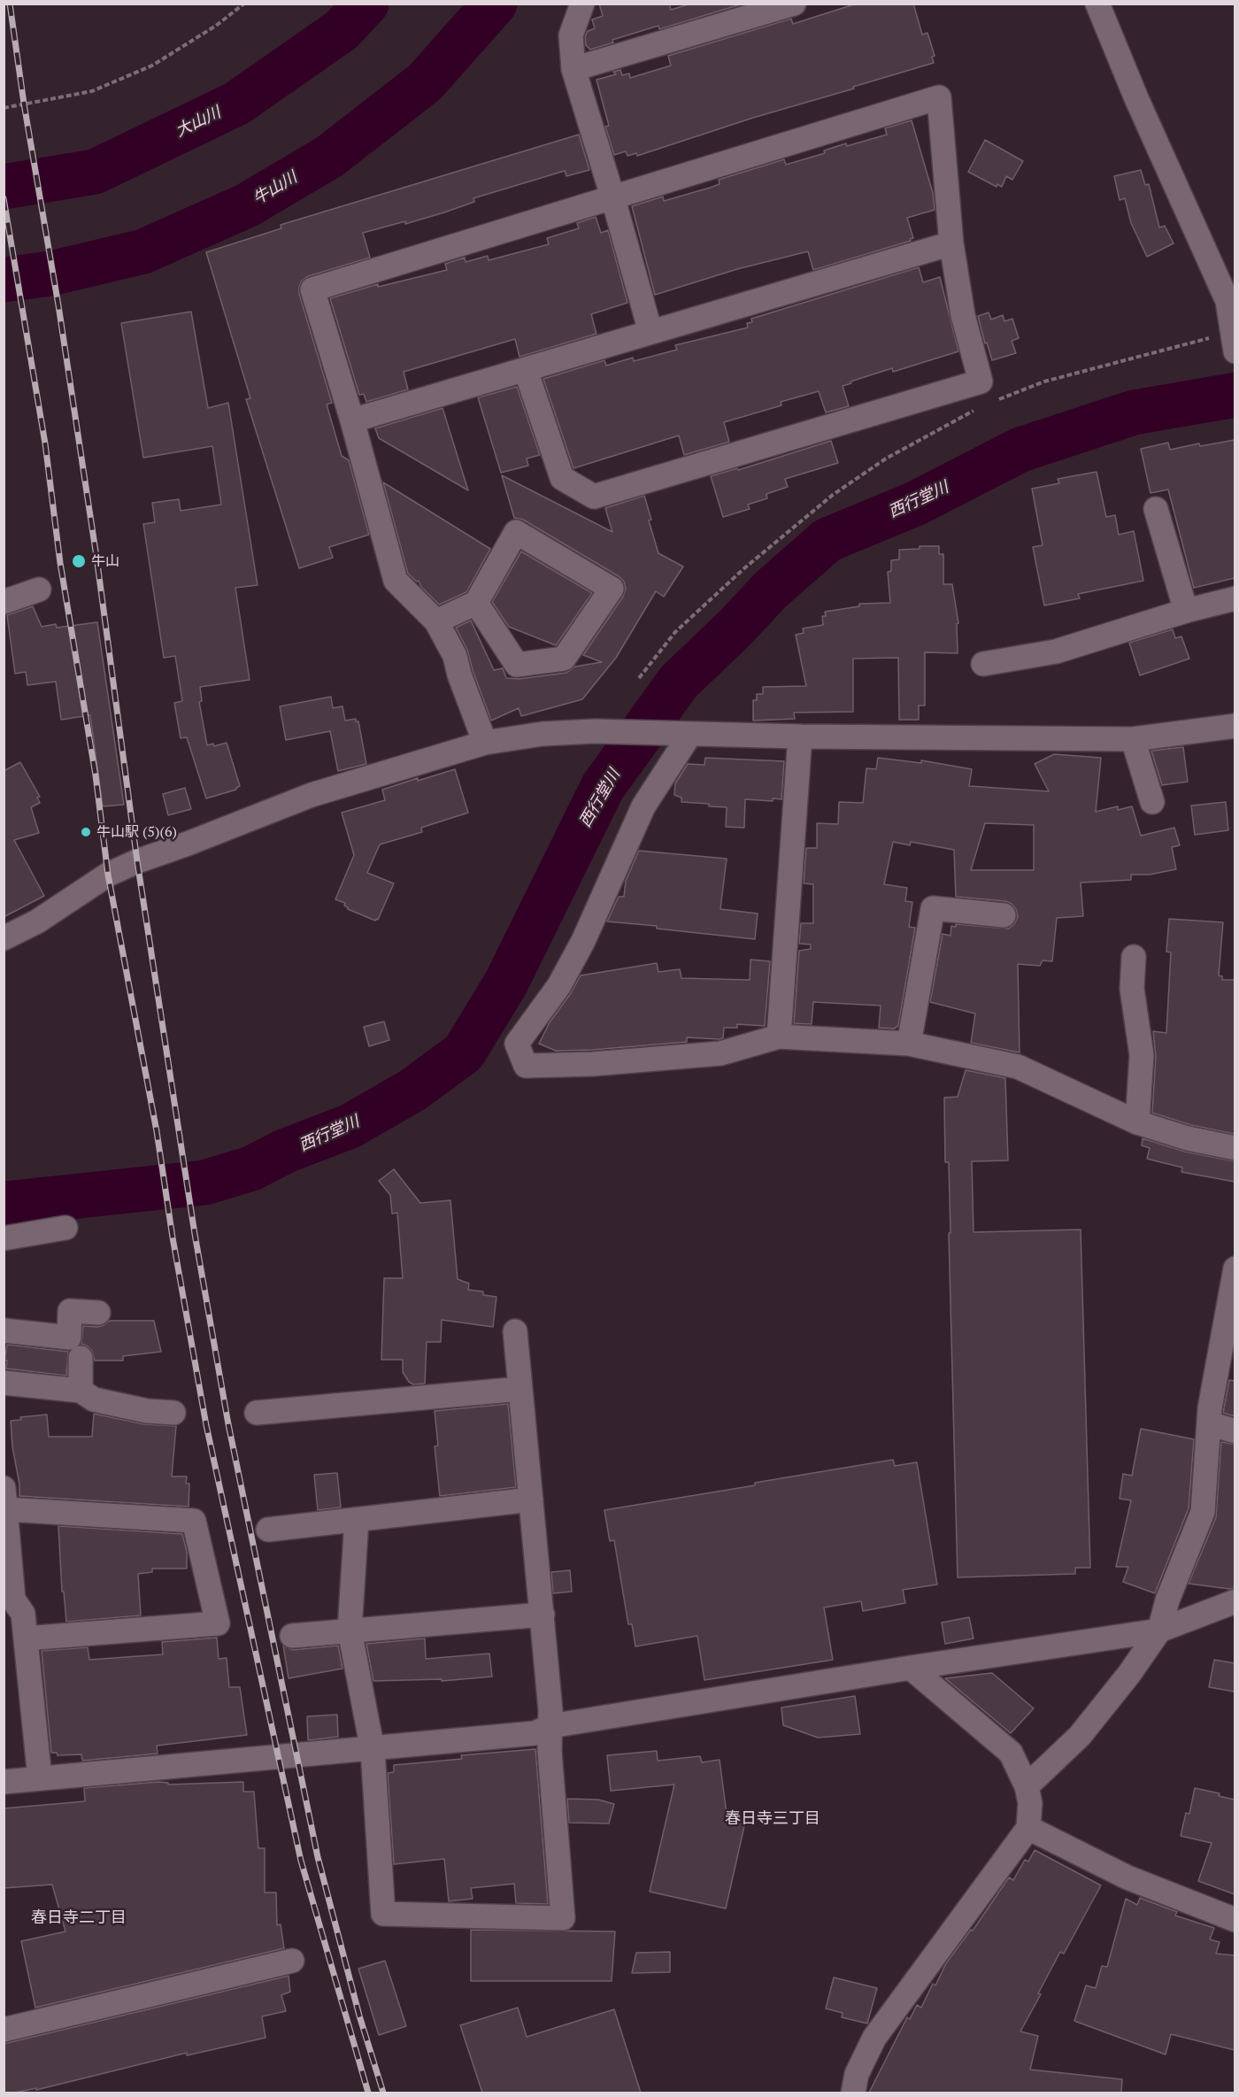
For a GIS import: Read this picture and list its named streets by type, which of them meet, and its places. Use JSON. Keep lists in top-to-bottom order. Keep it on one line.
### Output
{"districts":["春日寺三丁目","春日寺二丁目"],"water":["大山川","牛山川","西行堂川"],"places":["牛山","牛山駅 (5)(6)"]}
